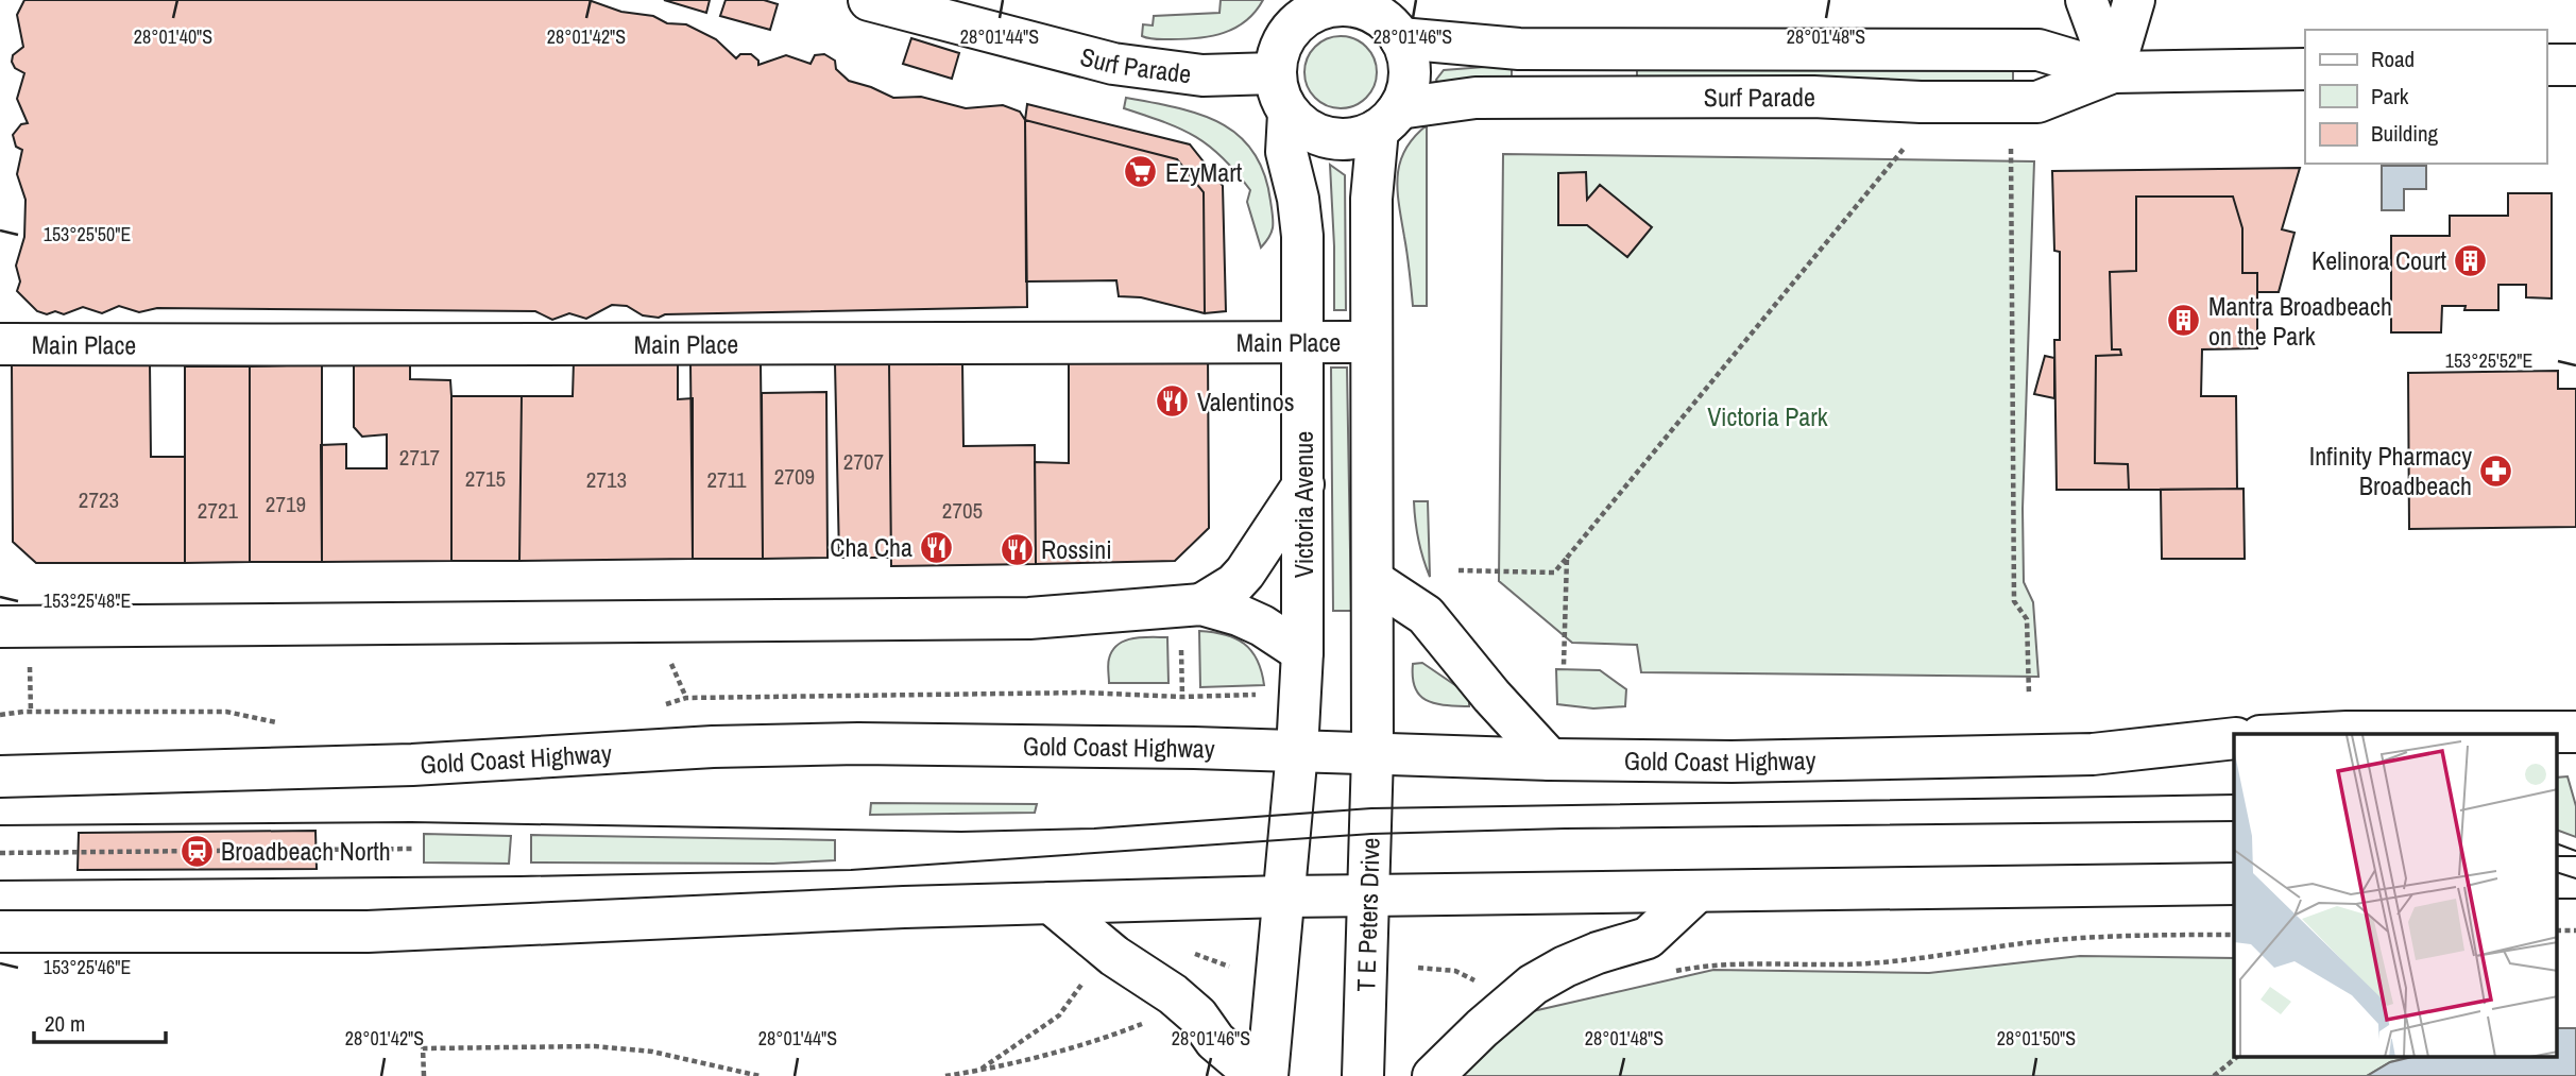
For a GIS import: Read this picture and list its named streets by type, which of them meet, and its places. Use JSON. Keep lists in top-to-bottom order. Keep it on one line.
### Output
{"streets":{"main road":["Surf Parade","Main Place","Victoria Avenue","Gold Coast Highway","T E Peters Drive"]},"crossings":[["Surf Parade","Victoria Avenue"],["Main Place","Victoria Avenue"],["Victoria Avenue","Gold Coast Highway"],["Gold Coast Highway","T E Peters Drive"]],"parks":["Victoria Park"],"places":{"supermarket":["EzyMart"],"building":["Kelinora Court","Mantra Broadbeach on the Park"],"restaurant":["Valentinos","Cha Cha","Rossini"],"pharmacy":["Infinity Pharmacy Broadbeach"],"station":["Broadbeach North"]},"house_numbers":["2717","2707","2709","2715","2713","2711","2723","2719","2721","2705"],"legend":["Road","Park","Building"],"scale_bar":"20 m","coordinates":["28°01'40\"S","28°01'42\"S","28°01'44\"S","28°01'46\"S","28°01'48\"S","153°25'50\"E","153°25'52\"E","153°25'48\"E","153°25'46\"E","28°01'50\"S"]}
